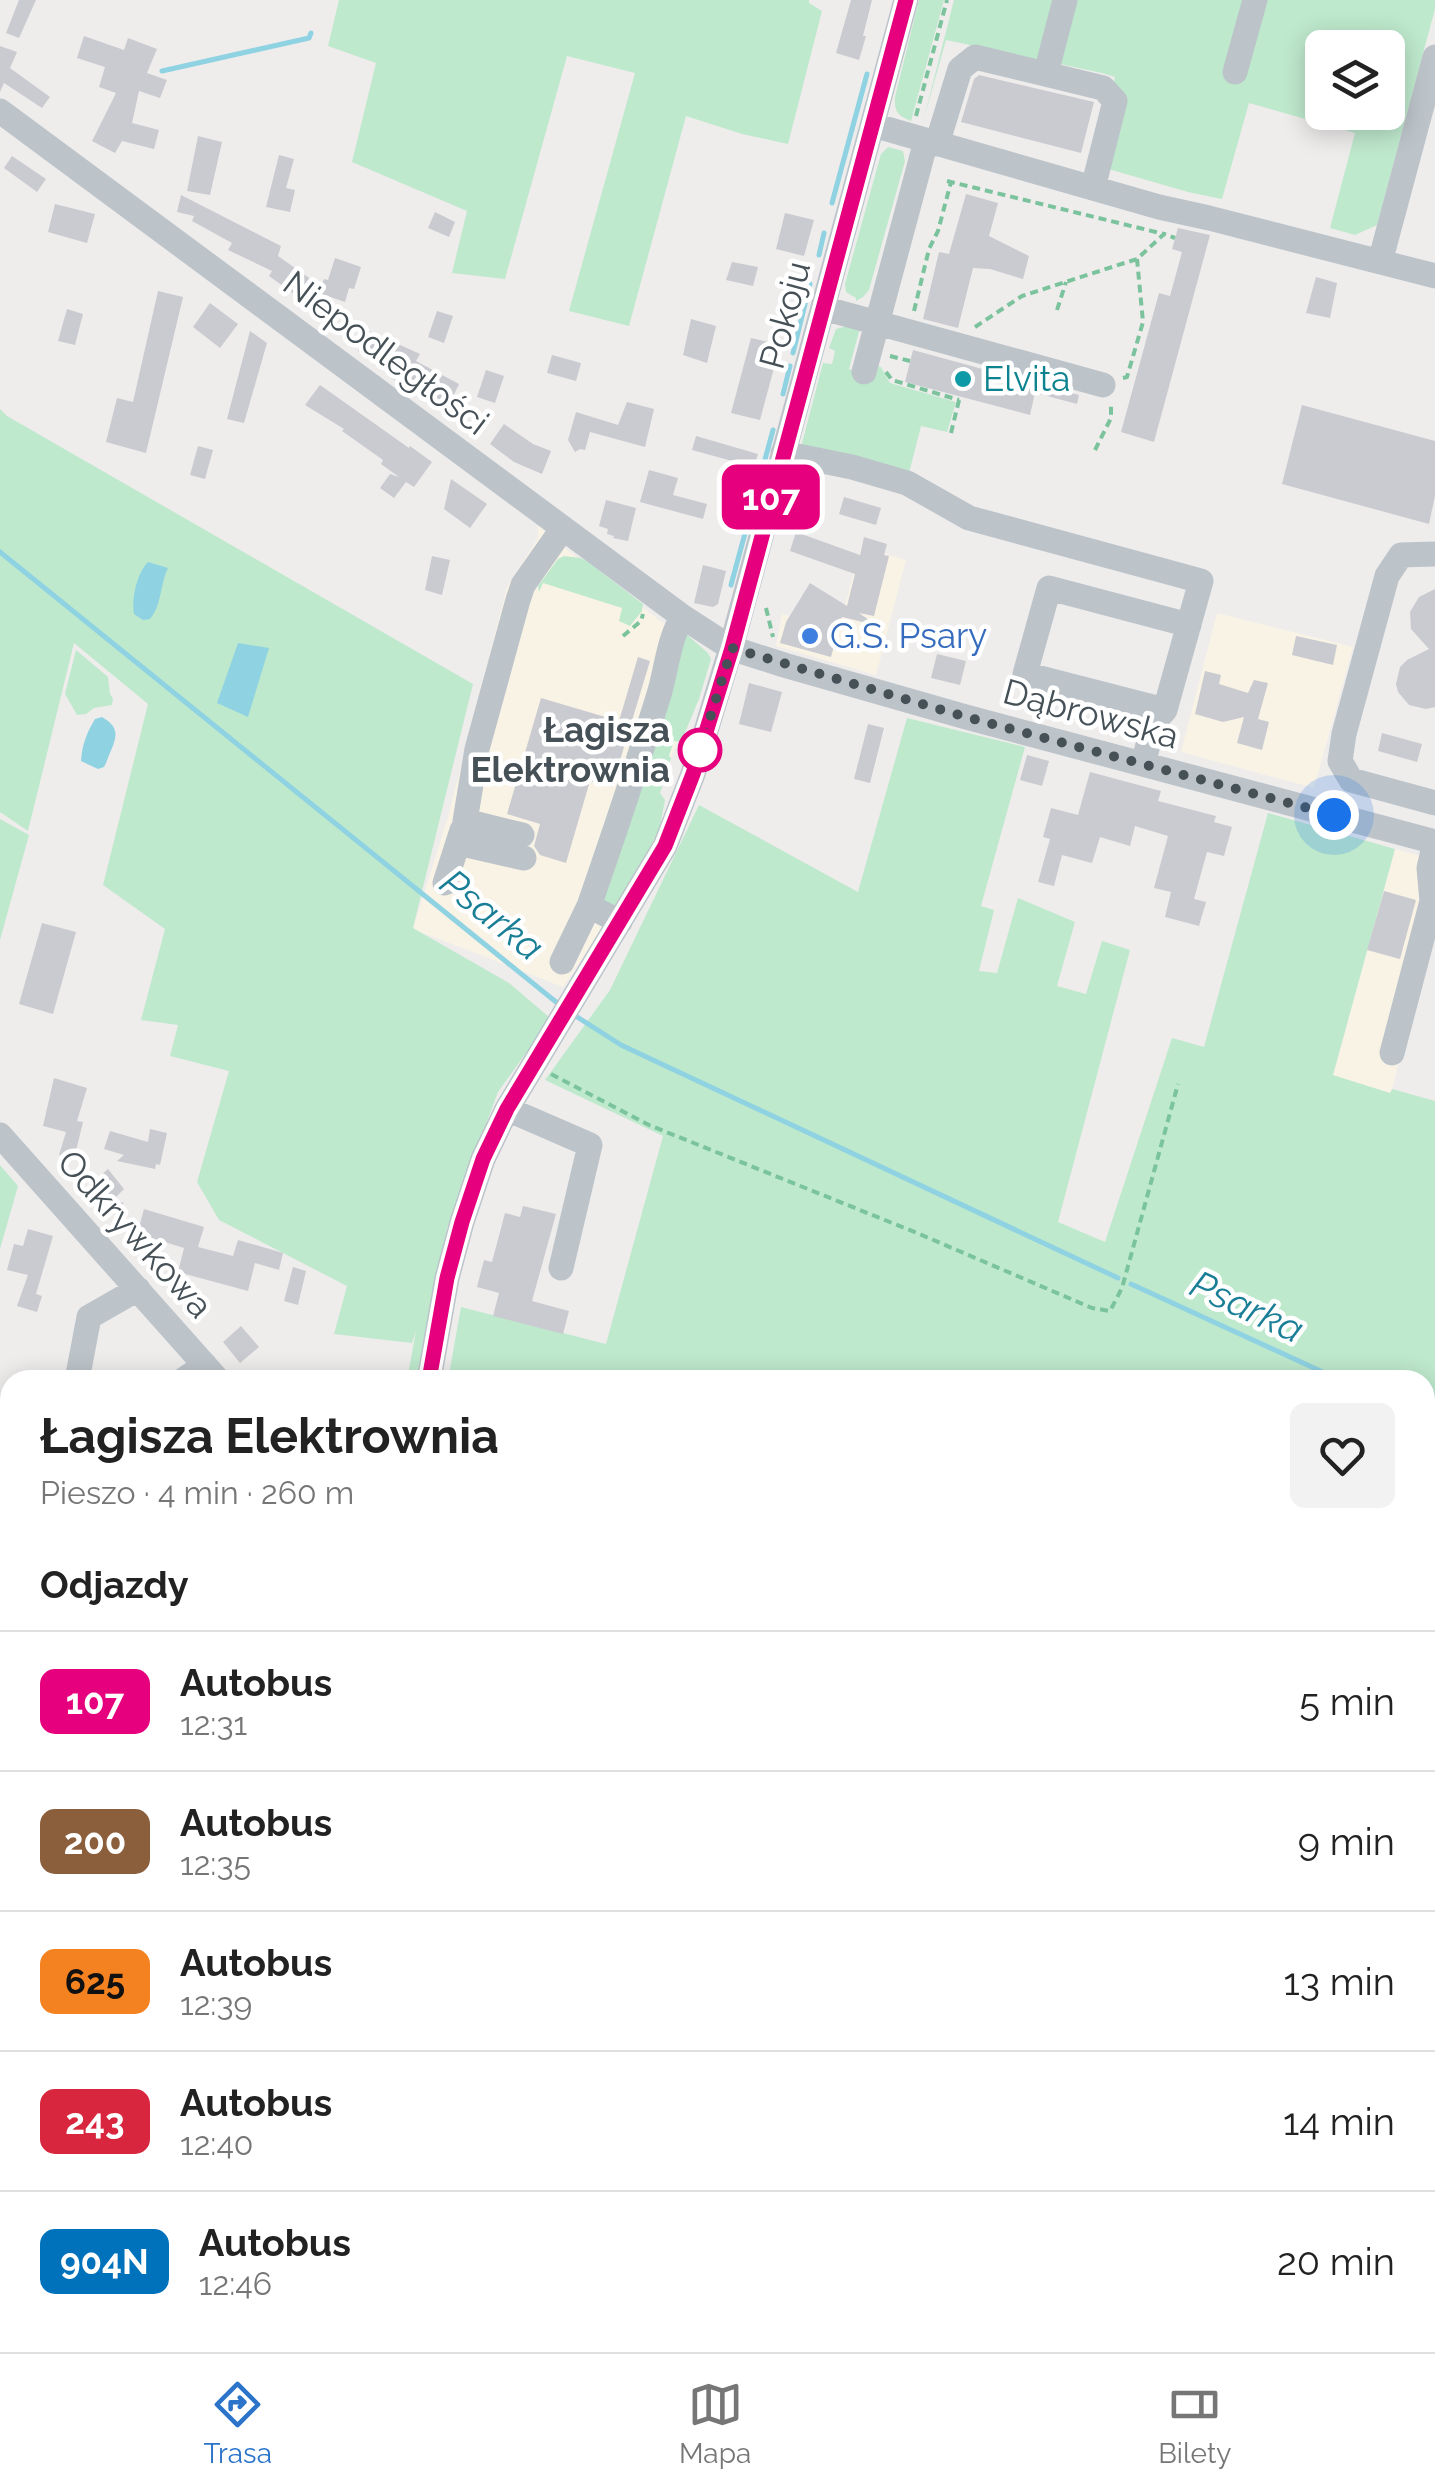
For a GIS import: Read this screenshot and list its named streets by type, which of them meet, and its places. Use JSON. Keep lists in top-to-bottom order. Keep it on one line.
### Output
{"streets":{"street":["Pokoju","Niepodległości","Dąbrowska","Odkrywkowa"]},"crossings":[["Pokoju","Niepodległości"],["Pokoju","Dąbrowska"],["Niepodległości","Dąbrowska"]],"water":["Psarka"],"places":["Elvita","G.S. Psary","Łagisza Elektrownia"],"lines":["bus line 107"],"page":{"on_map":"107","heading":[["Łagisza Elektrownia","Pieszo · 4 min · 260 m"],"Odjazdy"],"list":[{"mark":"107","name":"Autobus","note":"12:31","value":"5 min"},{"mark":"200","name":"Autobus","note":"12:35","value":"9 min"},{"mark":"625","name":"Autobus","note":"12:39","value":"13 min"},{"mark":"243","name":"Autobus","note":"12:40","value":"14 min"},{"mark":"904N","name":"Autobus","note":"12:46","value":"20 min"}],"tabs":["Trasa","Mapa","Bilety"]}}
